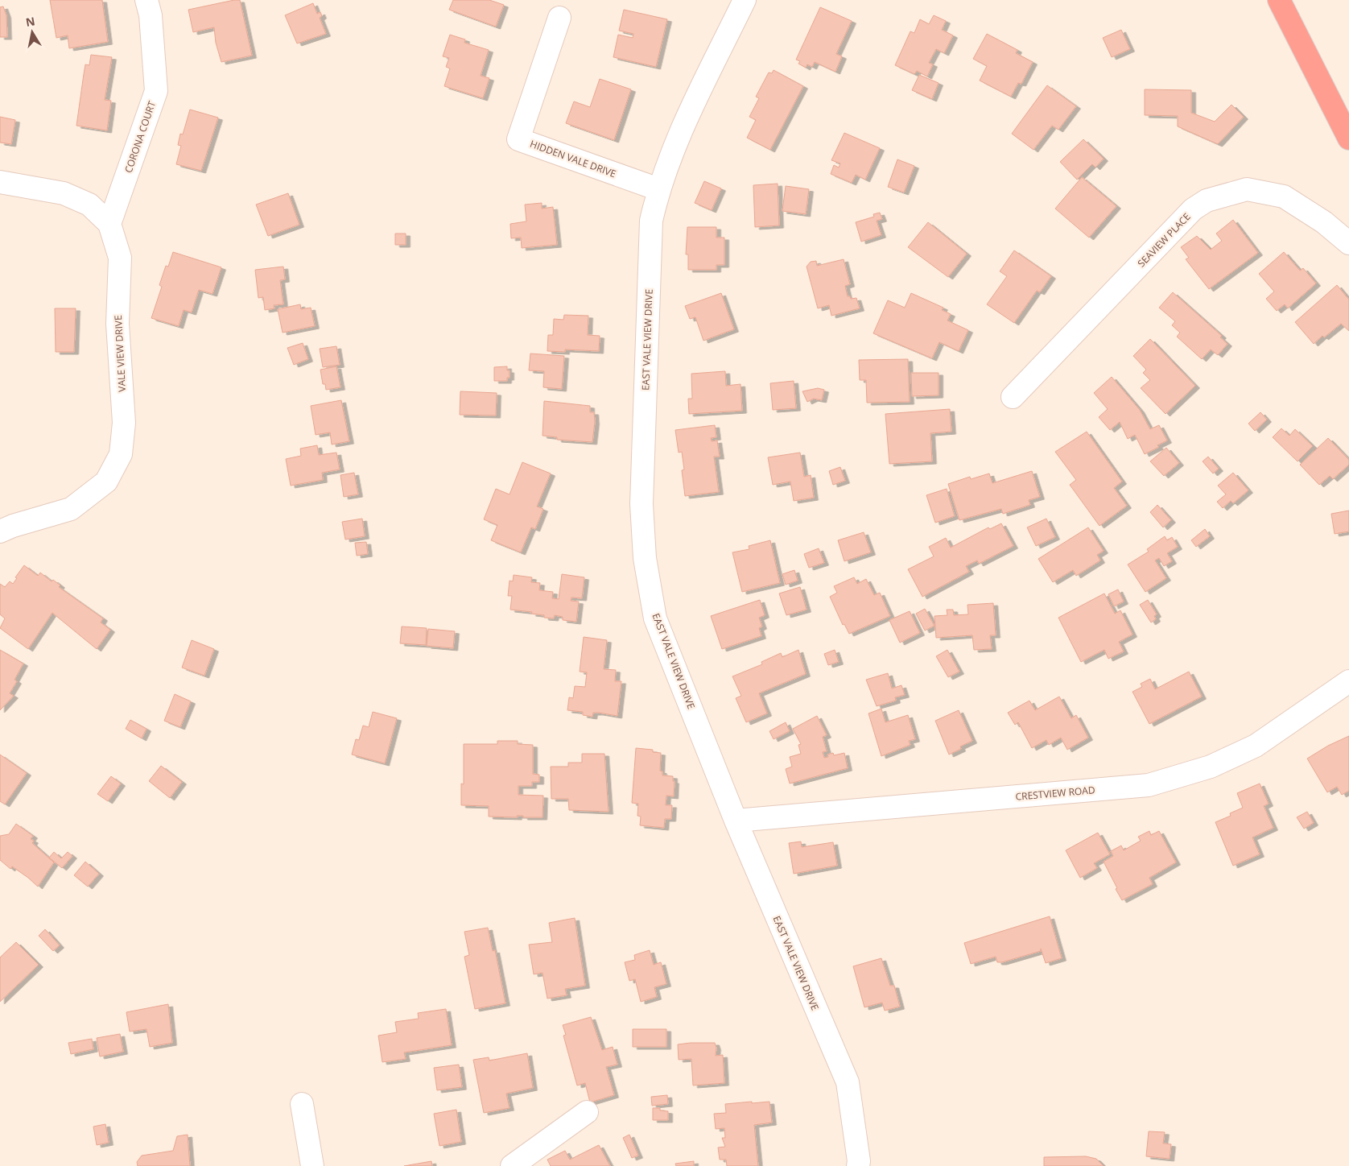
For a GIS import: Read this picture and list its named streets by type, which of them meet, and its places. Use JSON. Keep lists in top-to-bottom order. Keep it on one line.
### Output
{"streets":{"street":["CORONA COURT","HIDDEN VALE DRIVE","SEAVIEW PLACE","EAST VALE VIEW DRIVE","VALE VIEW DRIVE","CRESTVIEW ROAD"]},"crossings":[["CORONA COURT","VALE VIEW DRIVE"],["HIDDEN VALE DRIVE","EAST VALE VIEW DRIVE"],["EAST VALE VIEW DRIVE","CRESTVIEW ROAD"]],"north":"top"}
